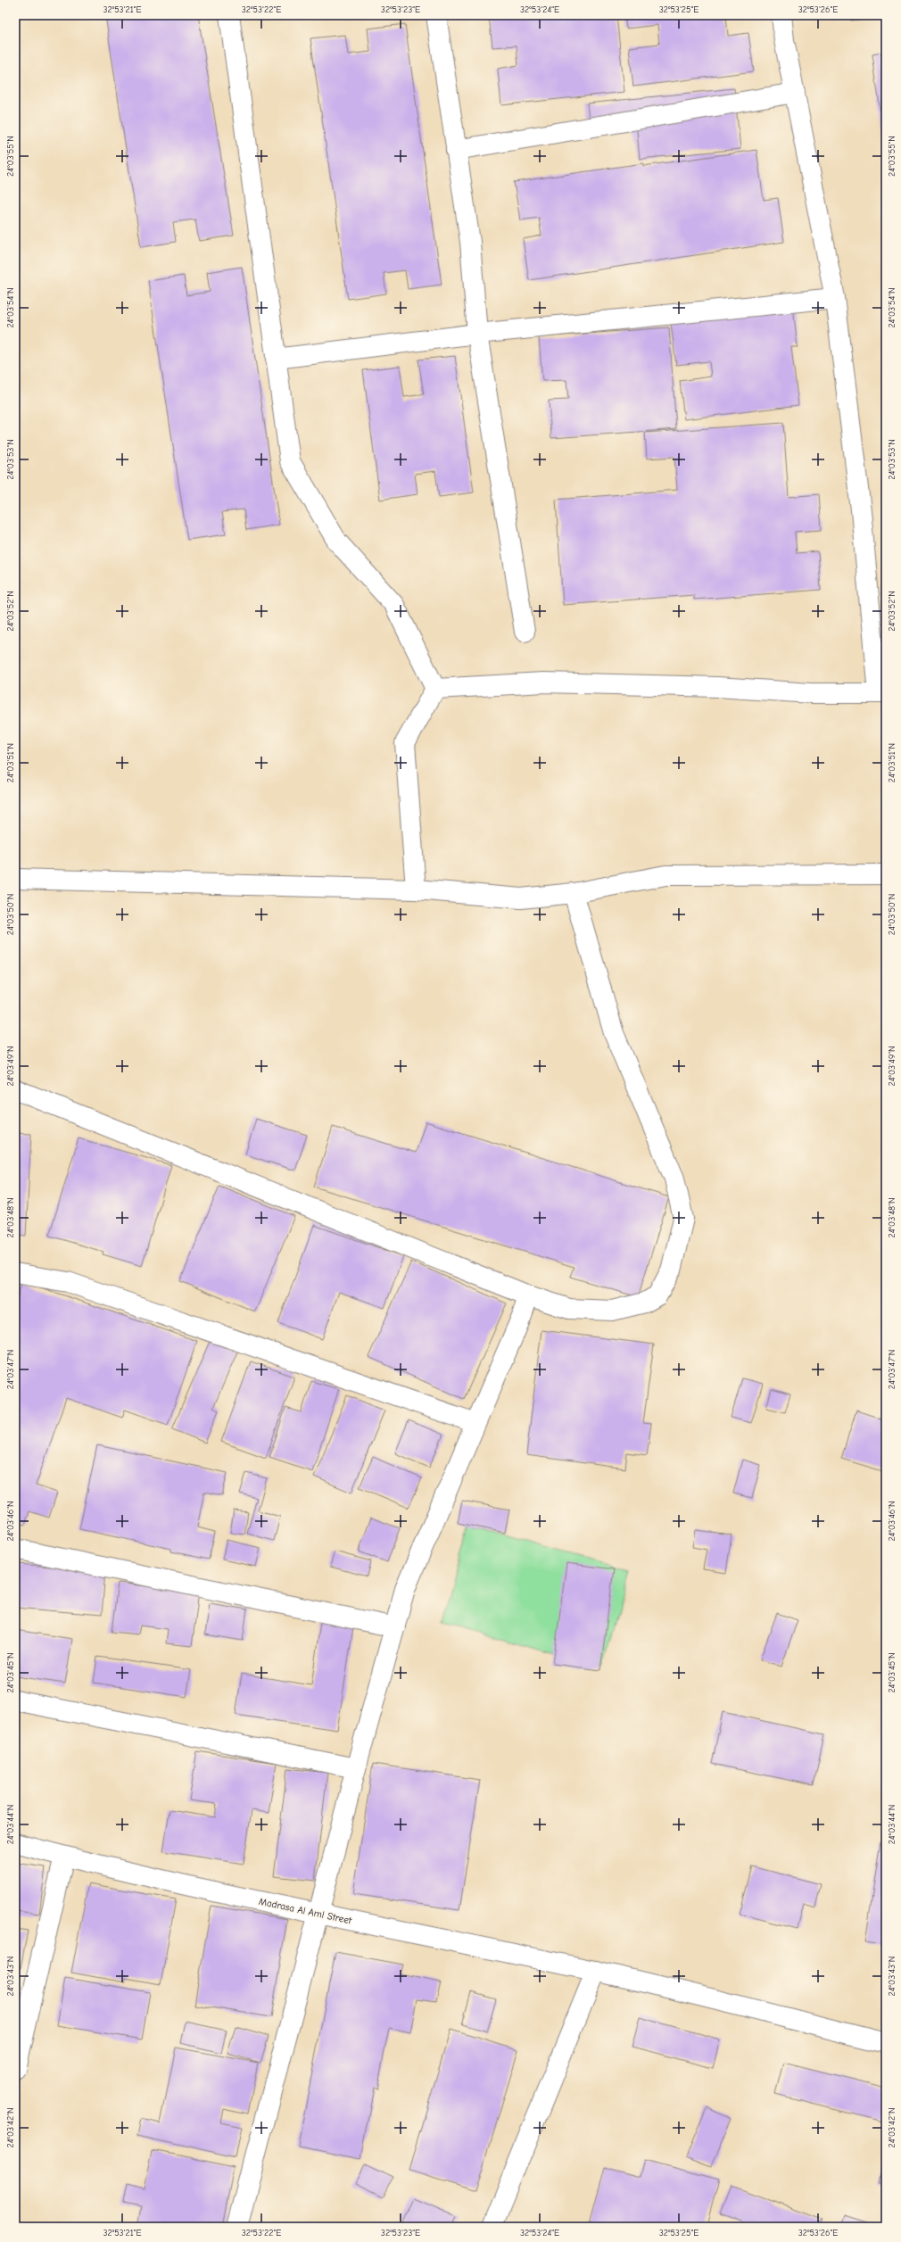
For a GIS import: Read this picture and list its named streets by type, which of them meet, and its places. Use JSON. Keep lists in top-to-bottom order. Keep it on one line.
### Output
{"streets":{"street":["Madrasa Al Aml Street"]},"coordinates":["32°53'21\"E","32°53'22\"E","32°53'23\"E","32°53'24\"E","32°53'25\"E","32°53'26\"E","24°03'55\"N","24°03'54\"N","24°03'53\"N","24°03'52\"N","24°03'51\"N","24°03'50\"N","24°03'49\"N","24°03'48\"N","24°03'47\"N","24°03'46\"N","24°03'45\"N","24°03'44\"N","24°03'43\"N","24°03'42\"N"]}
